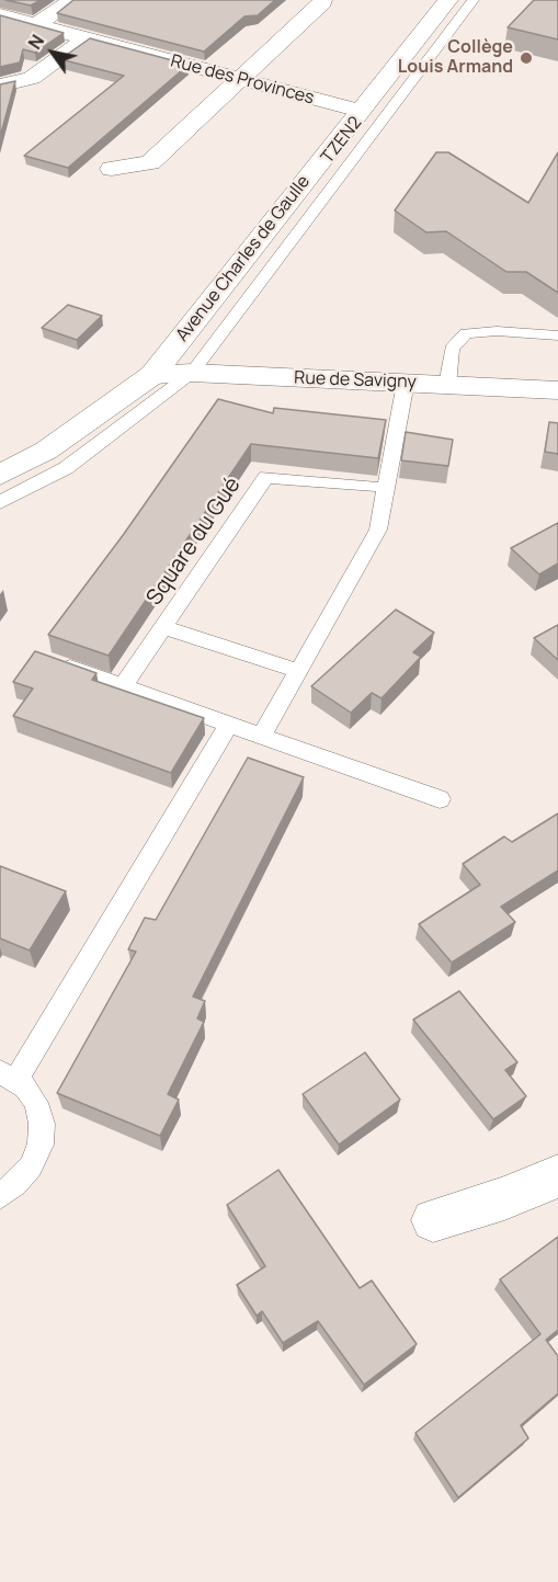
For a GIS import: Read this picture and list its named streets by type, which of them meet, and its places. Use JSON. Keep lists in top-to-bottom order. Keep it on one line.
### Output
{"streets":{"street":["Rue des Provinces","Avenue Charles de Gaulle","Rue de Savigny"],"lane":["TZEN2","Square du Gué"]},"crossings":[["Rue des Provinces","Avenue Charles de Gaulle"],["TZEN2","Rue de Savigny"],["Avenue Charles de Gaulle","Rue de Savigny"]],"places":["Collège Louis Armand"],"north":"top left"}
